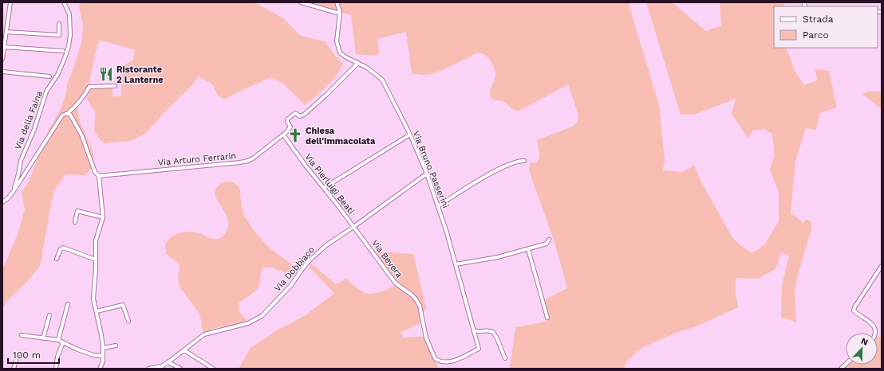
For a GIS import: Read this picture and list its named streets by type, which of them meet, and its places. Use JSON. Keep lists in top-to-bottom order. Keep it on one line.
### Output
{"streets":{"street":["Via della Faina","Via Arturo Ferrarin","Via Bruno Passerini","Via Pierluigi Beati","Via Bevera","Via Dobbiaco"]},"crossings":[["Via Arturo Ferrarin","Via Pierluigi Beati"],["Via Bruno Passerini","Via Bevera"],["Via Bruno Passerini","Via Dobbiaco"],["Via Pierluigi Beati","Via Bevera"],["Via Pierluigi Beati","Via Dobbiaco"],["Via Bevera","Via Dobbiaco"]],"places":{"restaurant":["Ristorante 2 Lanterne"],"church":["Chiesa dell'Immacolata"]},"legend":["Strada","Parco"],"scale_bar":"100 m","north":"top"}
